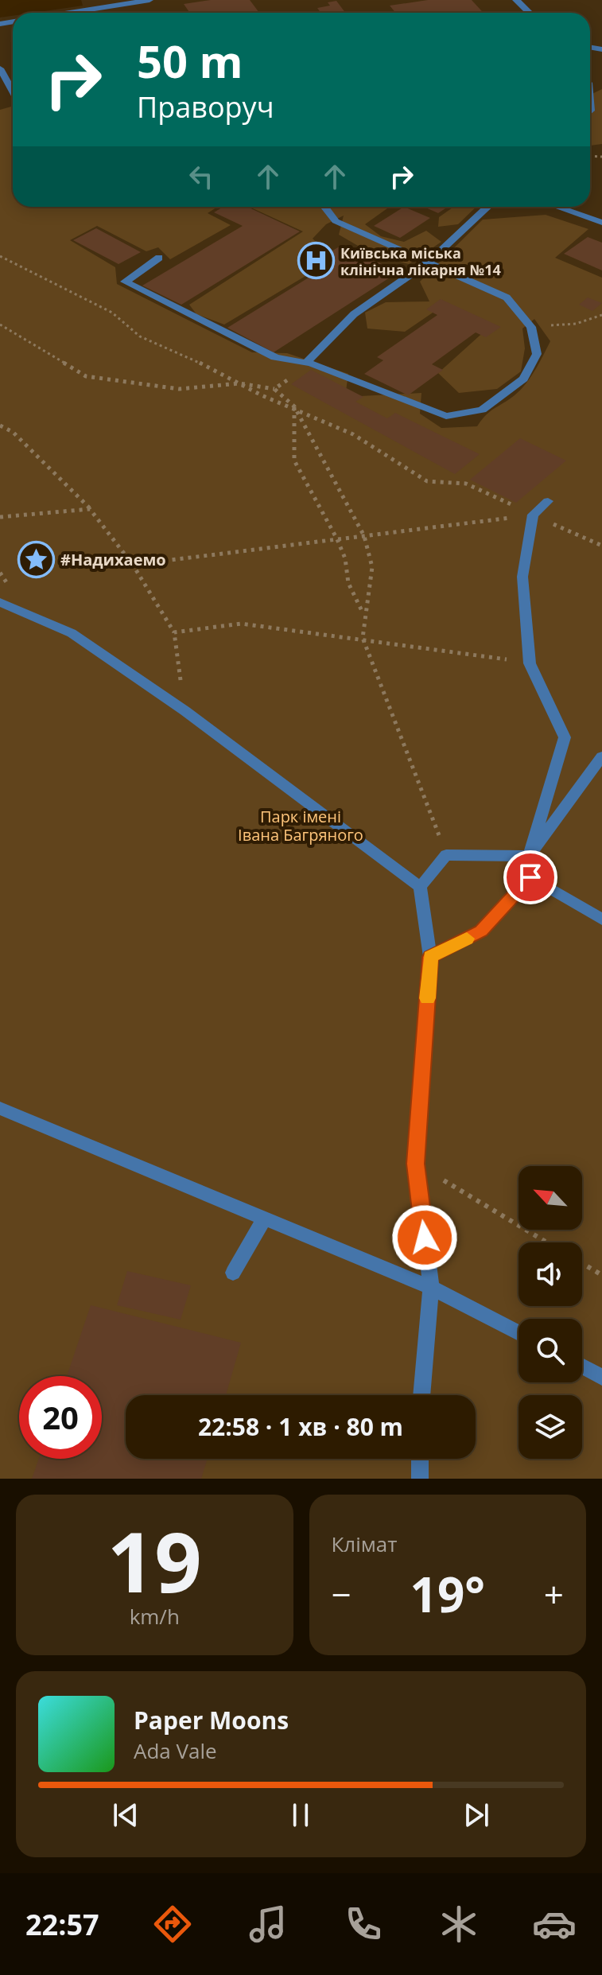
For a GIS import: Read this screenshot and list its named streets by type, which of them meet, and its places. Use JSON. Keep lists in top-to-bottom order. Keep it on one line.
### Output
{"parks":["Парк імені Івана Багряного"],"places":{"hospital":["Київська міська клінічна лікарня №14"],"place":["#Надихаемо"]},"north":"top left","page":{"turn":["50 m","Праворуч"],"limit":"20","trip":"22:58 · 1 хв · 80 m","tile":[["19","km/h"],"Клімат"],"heat":["−","19°","+"],"song":["Paper Moons","Ada Vale"],"tabs":"22:57"}}
